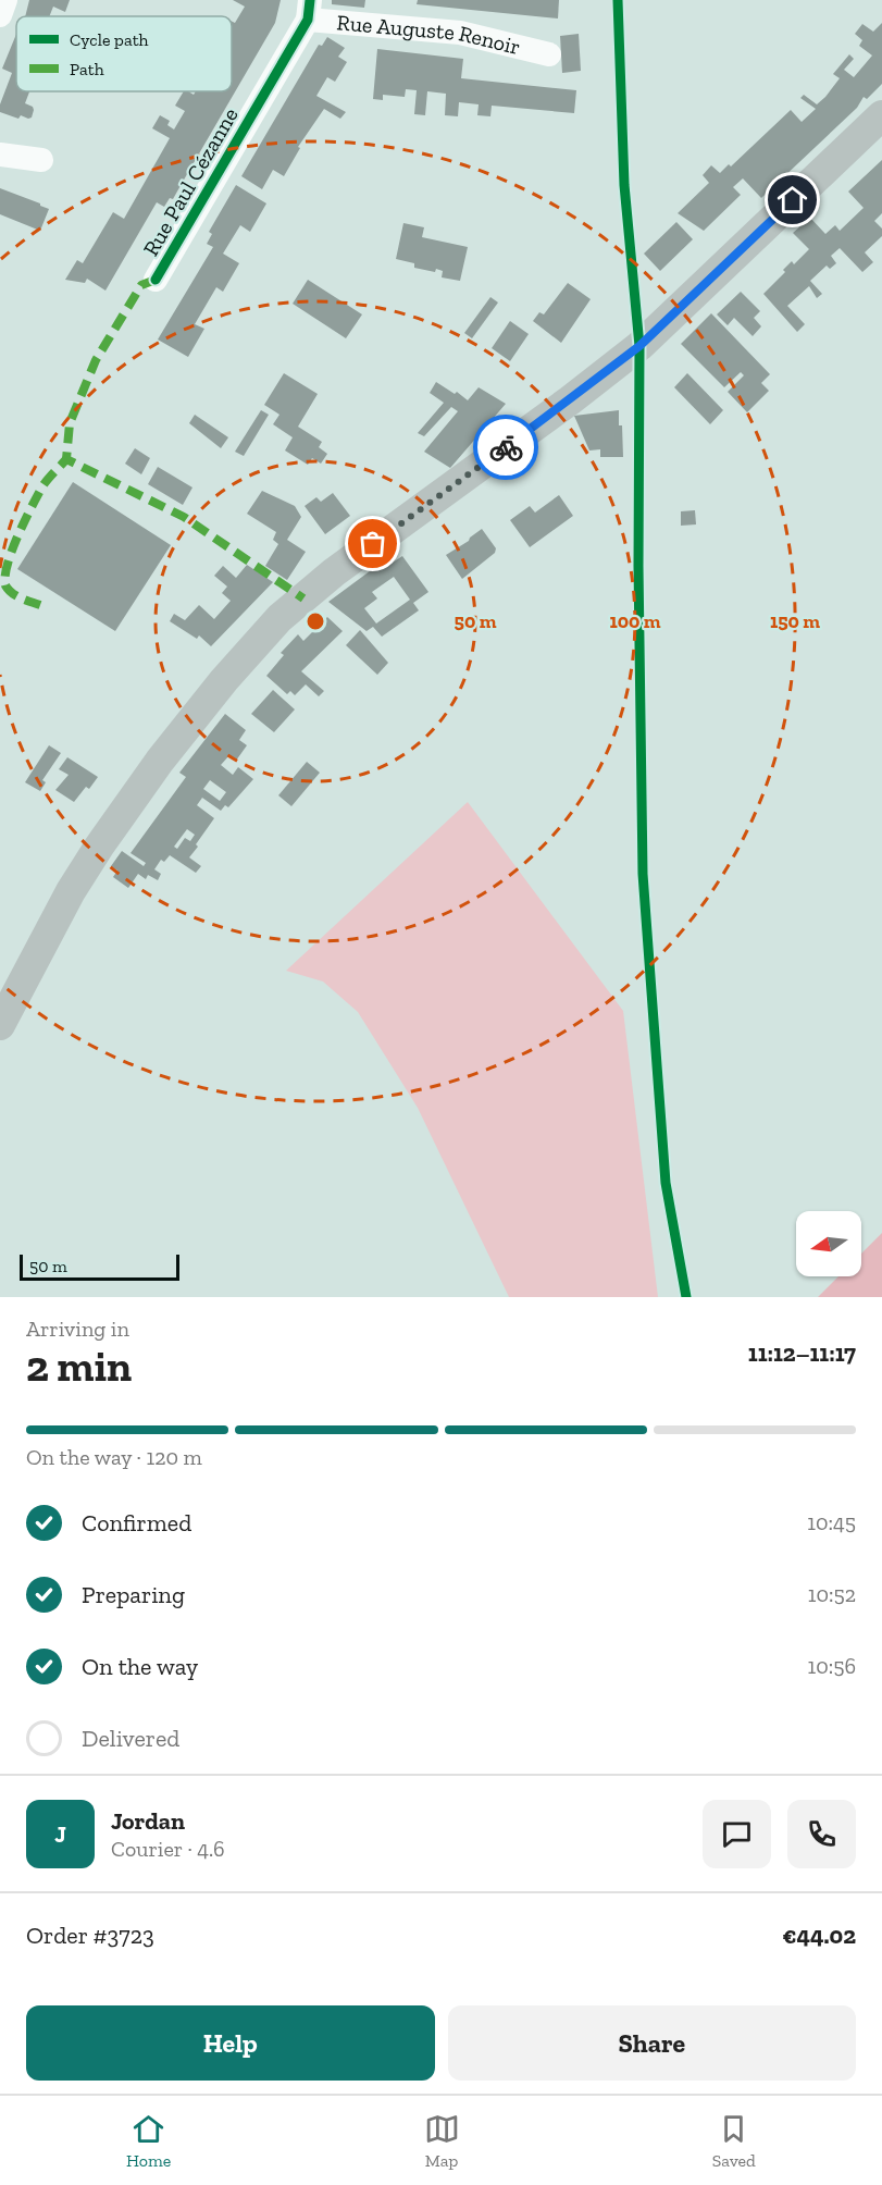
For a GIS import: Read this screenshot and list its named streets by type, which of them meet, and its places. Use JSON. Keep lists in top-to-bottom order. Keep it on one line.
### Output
{"streets":{"street":["Rue Auguste Renoir","Rue Paul Cézanne"]},"crossings":[["Rue Auguste Renoir","Rue Paul Cézanne"]],"legend":["Cycle path","Path"],"scale_bar":"50 m","north":"left","page":{"scale":"50 m","heading":["2 min","Arriving in","11:12–11:17"],"panel":["Jordan","Courier · 4.6","Order #3723","€44.02"],"bar":"On the way · 120 m","list":[["Confirmed","10:45"],["Preparing","10:52"],["On the way","10:56"],"Delivered"],"round":"J","buttons":["Help","Share"],"tabs":["Home","Map","Saved"]},"rings":["50 m","100 m","150 m"]}
